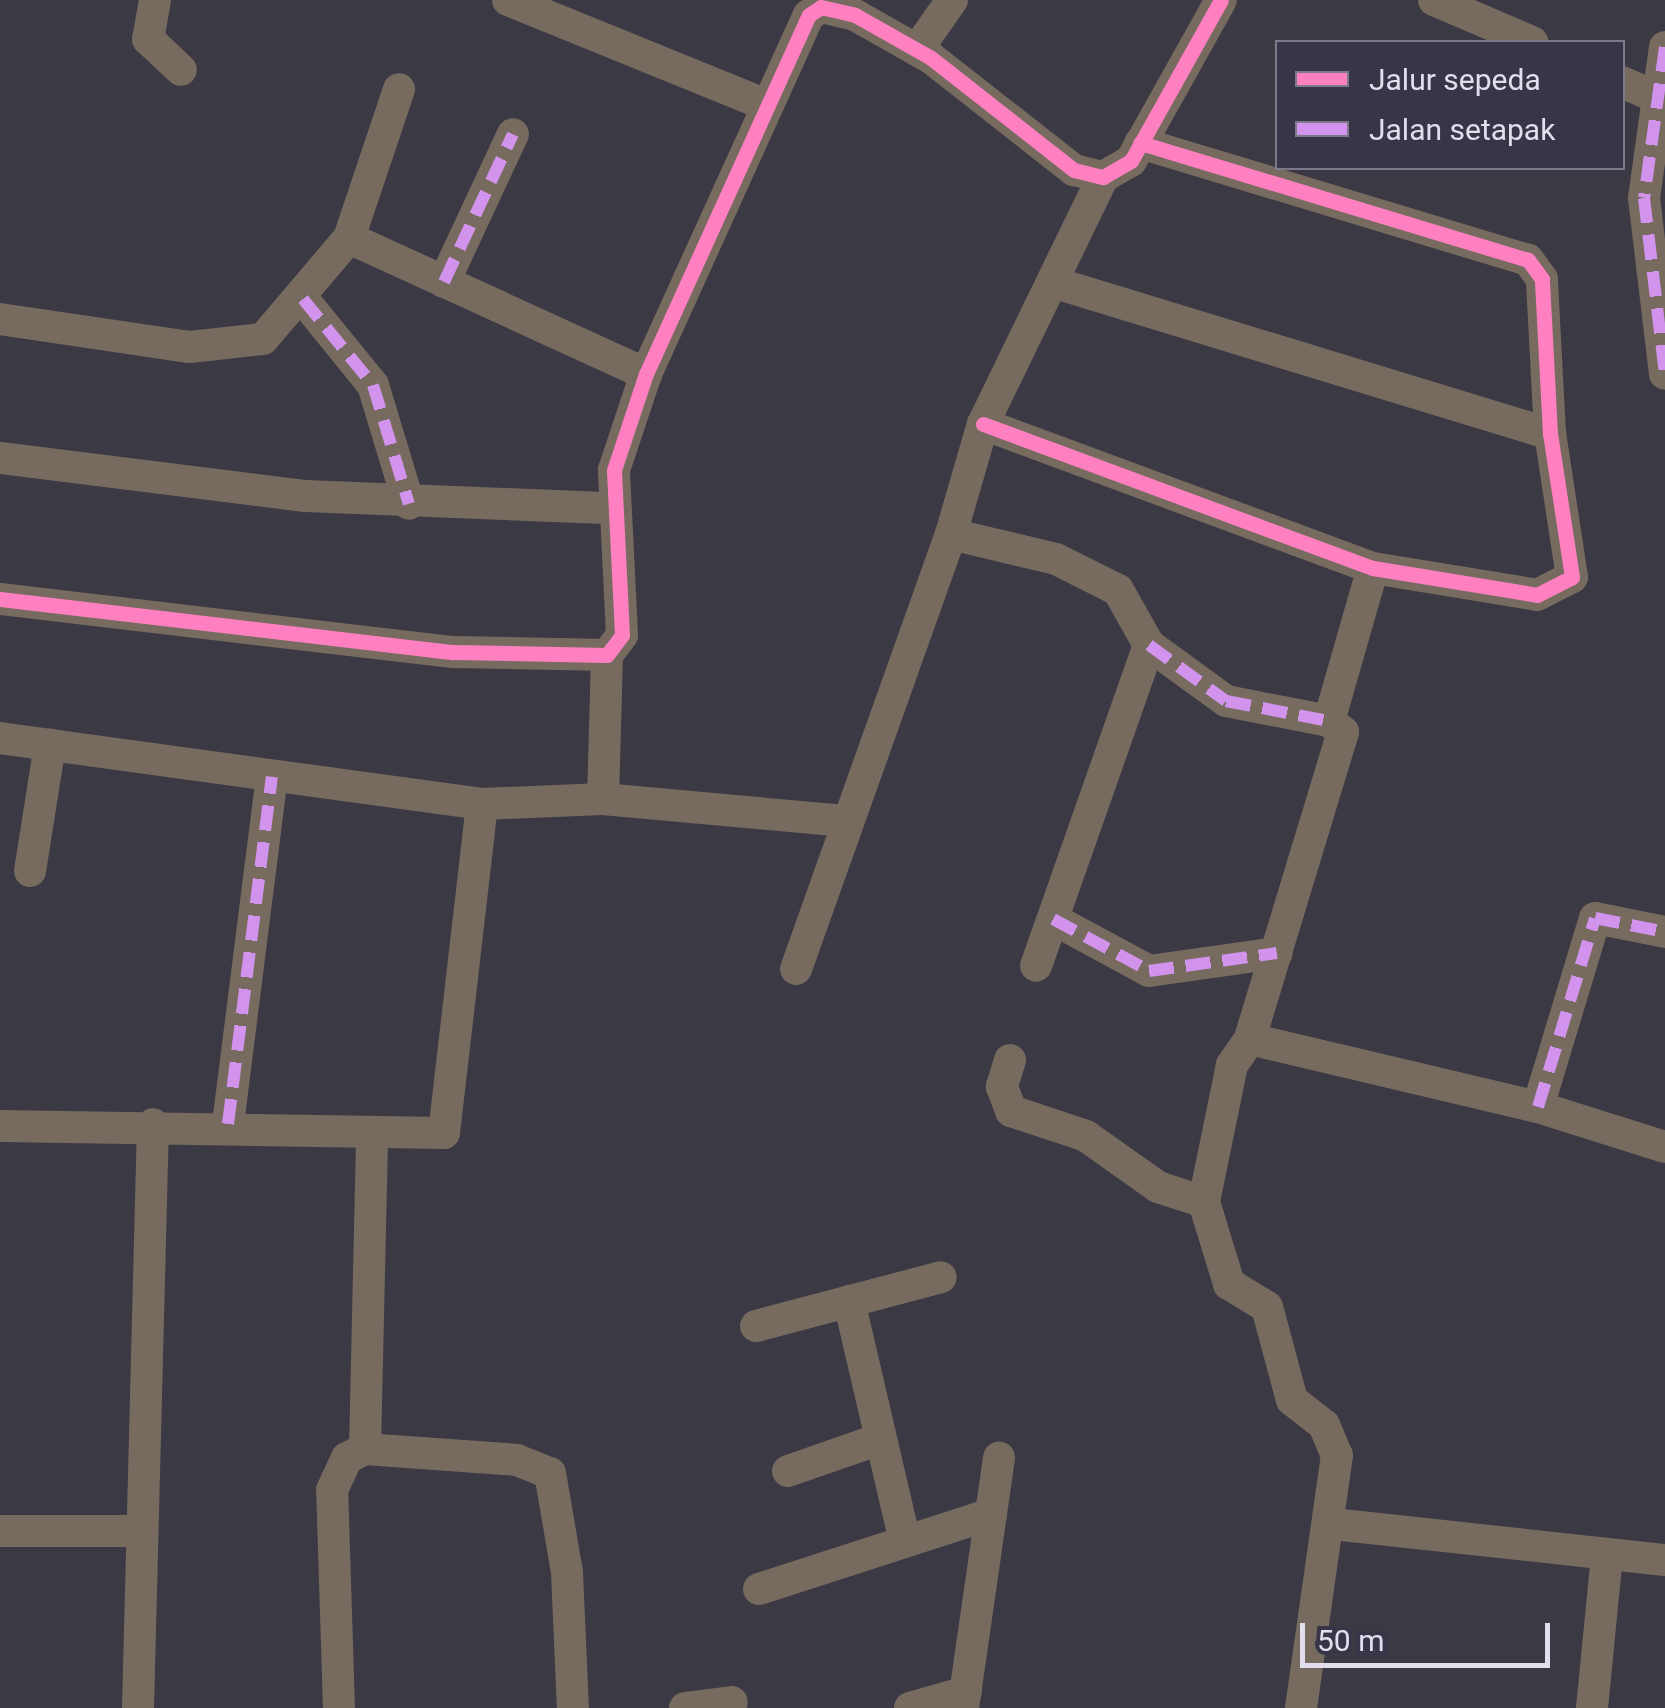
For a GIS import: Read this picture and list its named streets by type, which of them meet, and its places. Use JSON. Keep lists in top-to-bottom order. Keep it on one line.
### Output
{"legend":["Jalur sepeda","Jalan setapak"],"scale_bar":"50 m"}
